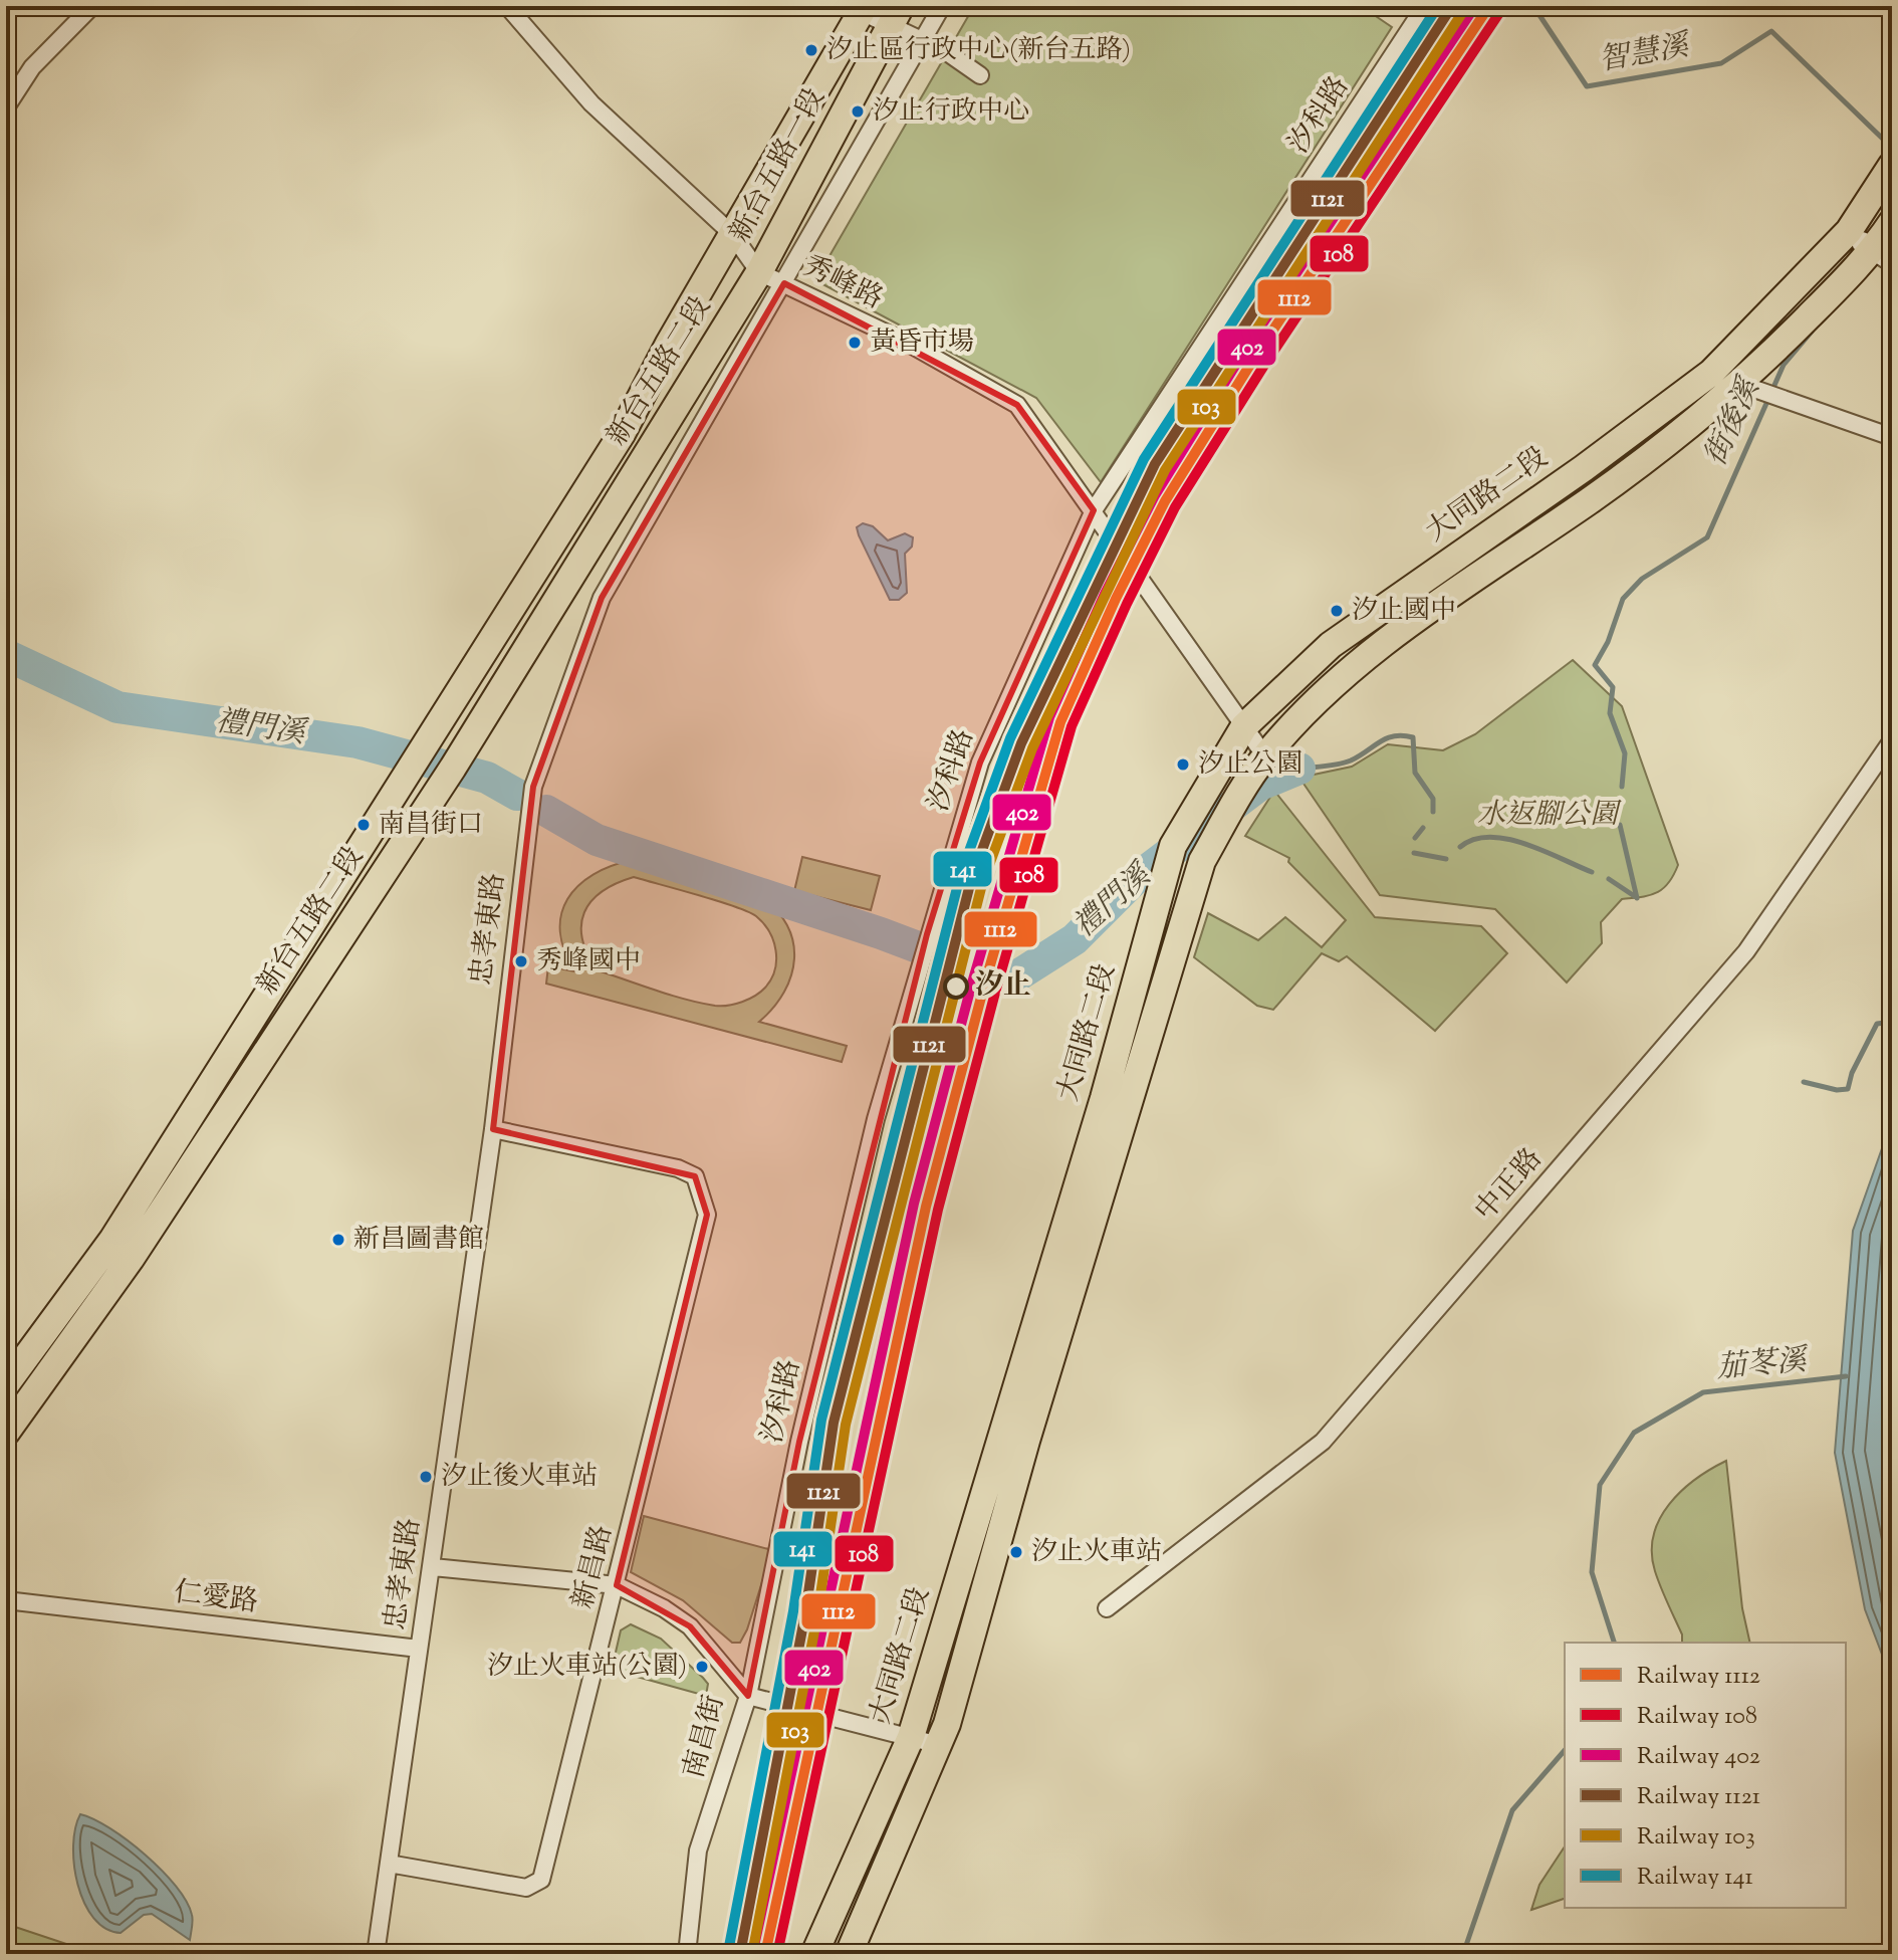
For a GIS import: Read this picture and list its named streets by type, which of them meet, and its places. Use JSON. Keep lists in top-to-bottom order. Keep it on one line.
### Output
{"streets":{"main road":["新台五路一段","新台五路二段","大同路二段"],"street":["汐科路","秀峰路","忠孝東路","中正路","新昌路","仁愛路","南昌街"]},"crossings":[["汐科路","秀峰路"],["汐科路","南昌街"],["新台五路一段","秀峰路"],["新台五路一段","新台五路二段"],["秀峰路","新台五路二段"],["秀峰路","大同路二段"],["秀峰路","忠孝東路"],["忠孝東路","新昌路"],["忠孝東路","仁愛路"],["忠孝東路","南昌街"],["新昌路","南昌街"]],"water":["智慧溪","街後溪","禮門溪","茄苳溪"],"parks":["水返腳公園"],"places":["汐止區行政中心(新台五路)","汐止行政中心","黃昏市場","汐止國中","汐止公園","南昌街口","秀峰國中","汐止","新昌圖書館","汐止後火車站","汐止火車站","汐止火車站(公園)"],"lines":["rail line 1112","rail line 402","rail line 1121","rail line 141","rail line 108","rail line 103"],"legend":["Railway 1112","Railway 108","Railway 402","Railway 1121","Railway 103","Railway 141"]}
